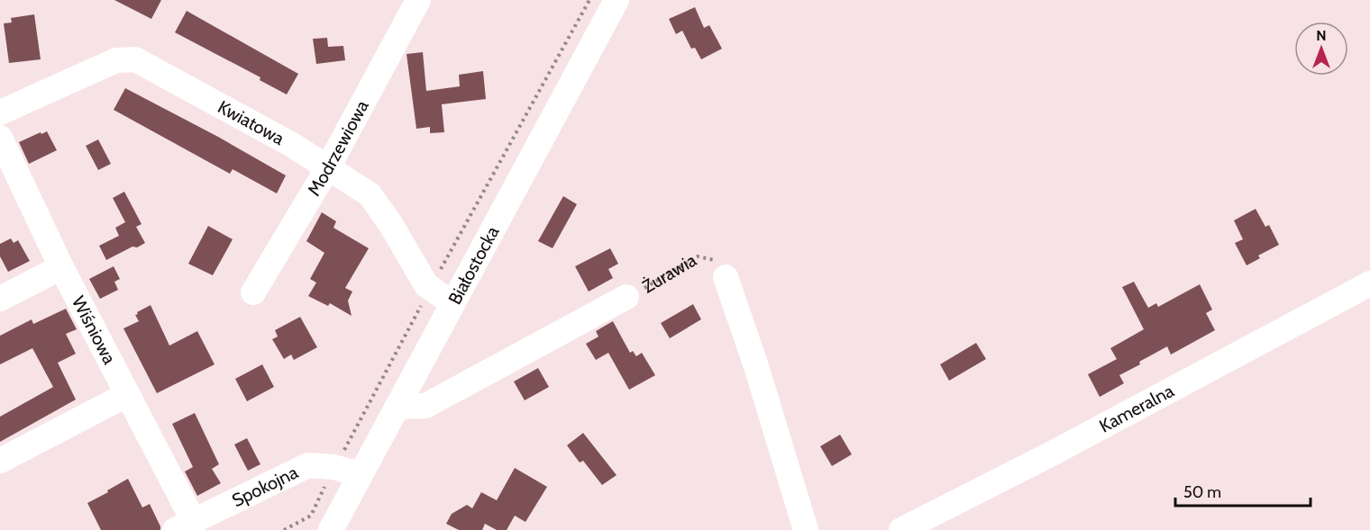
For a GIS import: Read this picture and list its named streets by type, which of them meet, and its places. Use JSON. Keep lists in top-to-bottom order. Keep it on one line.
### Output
{"streets":{"street":["Kwiatowa","Modrzewiowa","Białostocka","Żurawia","Wiśniowa","Kameralna","Spokojna"]},"crossings":[["Kwiatowa","Modrzewiowa"],["Kwiatowa","Białostocka"],["Białostocka","Żurawia"],["Białostocka","Spokojna"],["Wiśniowa","Spokojna"]],"scale_bar":"50 m","north":"top"}
